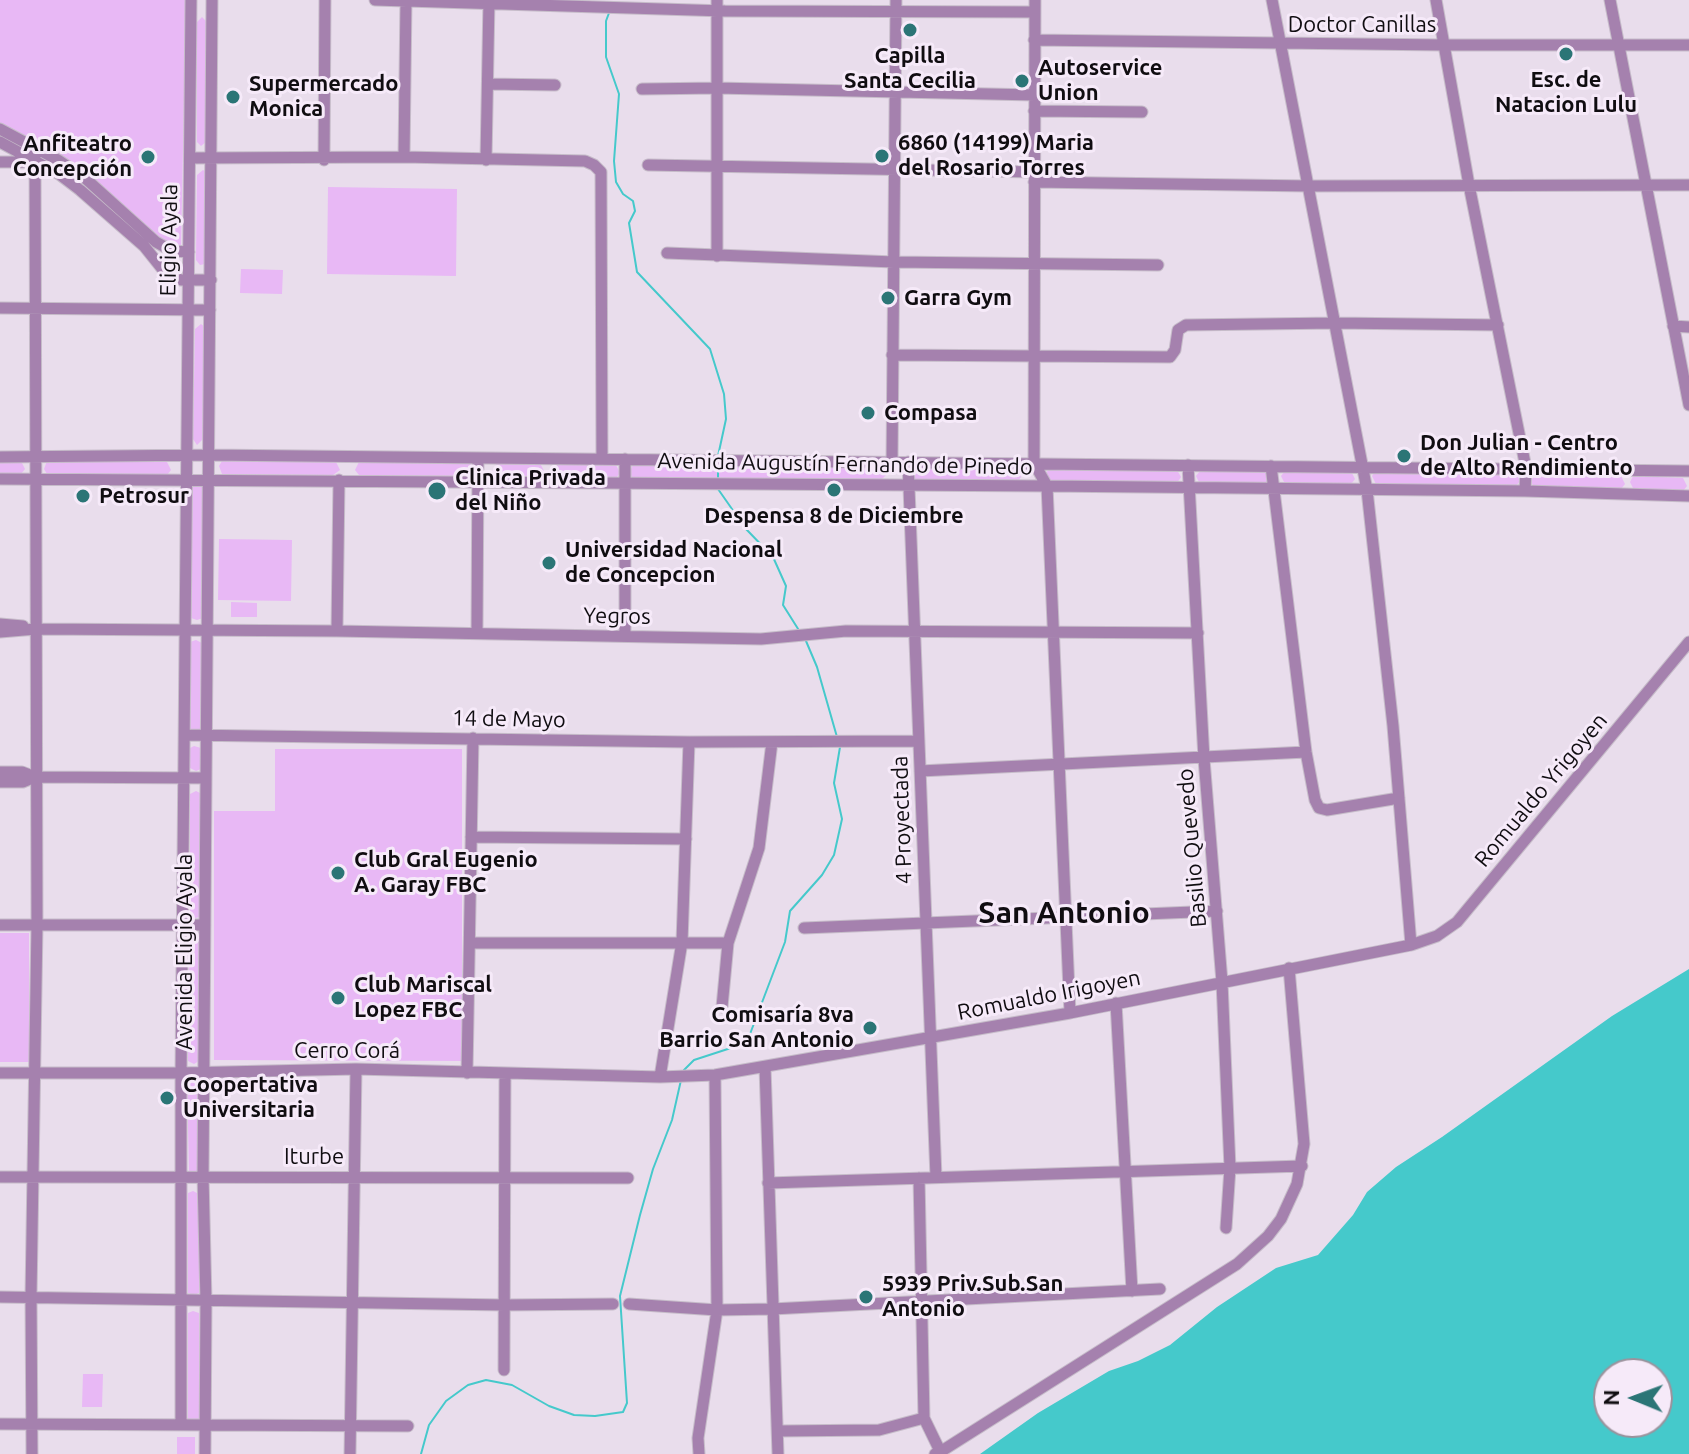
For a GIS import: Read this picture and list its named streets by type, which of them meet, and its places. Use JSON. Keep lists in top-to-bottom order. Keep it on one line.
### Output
{"streets":{"street":["Doctor Canillas","Eligio Ayala","Avenida Augustín Fernando de Pinedo","Yegros","14 de Mayo","Romualdo Yrigoyen","4 Proyectada","Basilio Quevedo","Avenida Eligio Ayala","Romualdo Irigoyen","Cerro Corá","Iturbe"]},"crossings":[["Eligio Ayala","Avenida Augustín Fernando de Pinedo"],["Eligio Ayala","Avenida Eligio Ayala"],["Avenida Augustín Fernando de Pinedo","4 Proyectada"],["Avenida Augustín Fernando de Pinedo","Basilio Quevedo"],["Avenida Augustín Fernando de Pinedo","Avenida Eligio Ayala"],["Yegros","4 Proyectada"],["Yegros","Basilio Quevedo"],["Yegros","Avenida Eligio Ayala"],["14 de Mayo","4 Proyectada"],["14 de Mayo","Avenida Eligio Ayala"],["Romualdo Yrigoyen","Romualdo Irigoyen"],["4 Proyectada","Romualdo Irigoyen"],["Basilio Quevedo","Romualdo Irigoyen"],["Avenida Eligio Ayala","Cerro Corá"],["Avenida Eligio Ayala","Iturbe"],["Romualdo Irigoyen","Cerro Corá"]],"districts":["San Antonio"],"places":["Capilla Santa Cecilia","Esc. de Natacion Lulu","Autoservice Union","Supermercado Monica","6860 (14199) Maria del Rosario Torres","Anfiteatro Concepción","Garra Gym","Compasa","Don Julian - Centro de Alto Rendimiento","Despensa 8 de Diciembre","Clinica Privada del Niño","Petrosur","Universidad Nacional de Concepcion","Club Gral Eugenio A. Garay FBC","Club Mariscal Lopez FBC","Comisaría 8va Barrio San Antonio","Coopertativa Universitaria","5939 Priv.Sub.San Antonio"],"north":"left"}
